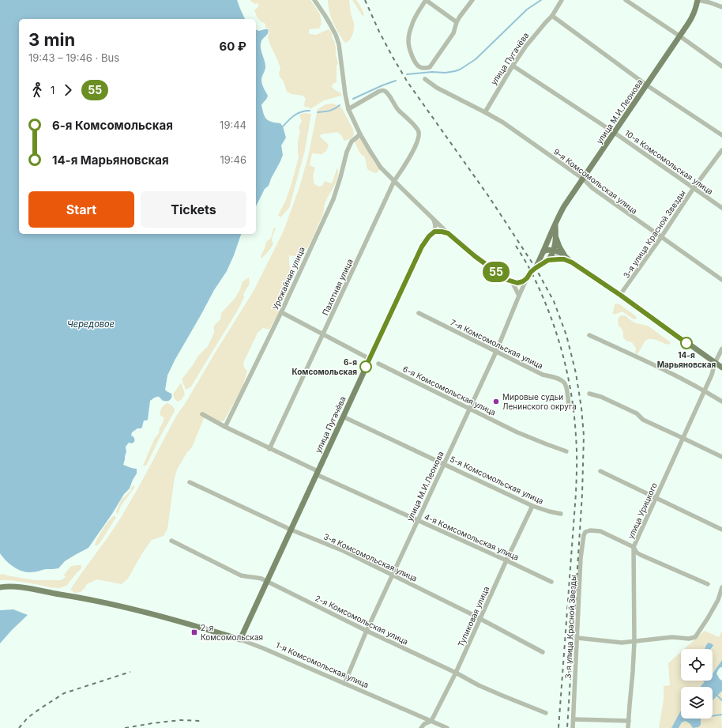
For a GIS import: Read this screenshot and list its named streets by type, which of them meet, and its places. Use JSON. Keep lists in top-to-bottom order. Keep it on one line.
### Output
{"streets":{"main road":["улица Пугачёва","улица М.И.Леонова","1-я Комсомольская улица"],"street":["10-я Комсомольская улица","9-я Комсомольская улица","3-я улица Красной Звезды","Урожайная улица","Пахотная улица","7-я Комсомольская улица","6-я Комсомольская улица","5-я Комсомольская улица","улица Урицкого","4-я Комсомольская улица","3-я Комсомольская улица","Тупиковая улица","2-я Комсомольская улица"]},"crossings":[["улица Пугачёва","10-я Комсомольская улица"],["улица Пугачёва","9-я Комсомольская улица"],["улица Пугачёва","5-я Комсомольская улица"],["улица Пугачёва","4-я Комсомольская улица"],["улица Пугачёва","3-я Комсомольская улица"],["улица Пугачёва","2-я Комсомольская улица"],["улица Пугачёва","1-я Комсомольская улица"],["улица М.И.Леонова","10-я Комсомольская улица"],["улица М.И.Леонова","9-я Комсомольская улица"],["улица М.И.Леонова","7-я Комсомольская улица"],["улица М.И.Леонова","6-я Комсомольская улица"],["улица М.И.Леонова","5-я Комсомольская улица"],["улица М.И.Леонова","4-я Комсомольская улица"],["улица М.И.Леонова","3-я Комсомольская улица"],["улица М.И.Леонова","2-я Комсомольская улица"],["улица М.И.Леонова","1-я Комсомольская улица"],["10-я Комсомольская улица","3-я улица Красной Звезды"],["9-я Комсомольская улица","3-я улица Красной Звезды"],["3-я улица Красной Звезды","улица Урицкого"],["Урожайная улица","4-я Комсомольская улица"],["Пахотная улица","4-я Комсомольская улица"],["5-я Комсомольская улица","Тупиковая улица"],["4-я Комсомольская улица","Тупиковая улица"],["3-я Комсомольская улица","Тупиковая улица"],["Тупиковая улица","2-я Комсомольская улица"],["Тупиковая улица","1-я Комсомольская улица"]],"water":["Чередовое"],"places":{"other":["14-я Марьяновская","6-я Комсомольская","Мировые судьи Ленинского округа"],"transit":["2-я Комсомольская"]},"lines":["bus line 55"],"page":{"on_map":"55","heading":["3 min","19:43 – 19:46 · Bus","60 ₽"],"legs":["1","55"],"list":[{"name":"6-я Комсомольская","value":"19:44"},{"name":"14-я Марьяновская","value":"19:46"}],"buttons":["Start","Tickets"]}}
